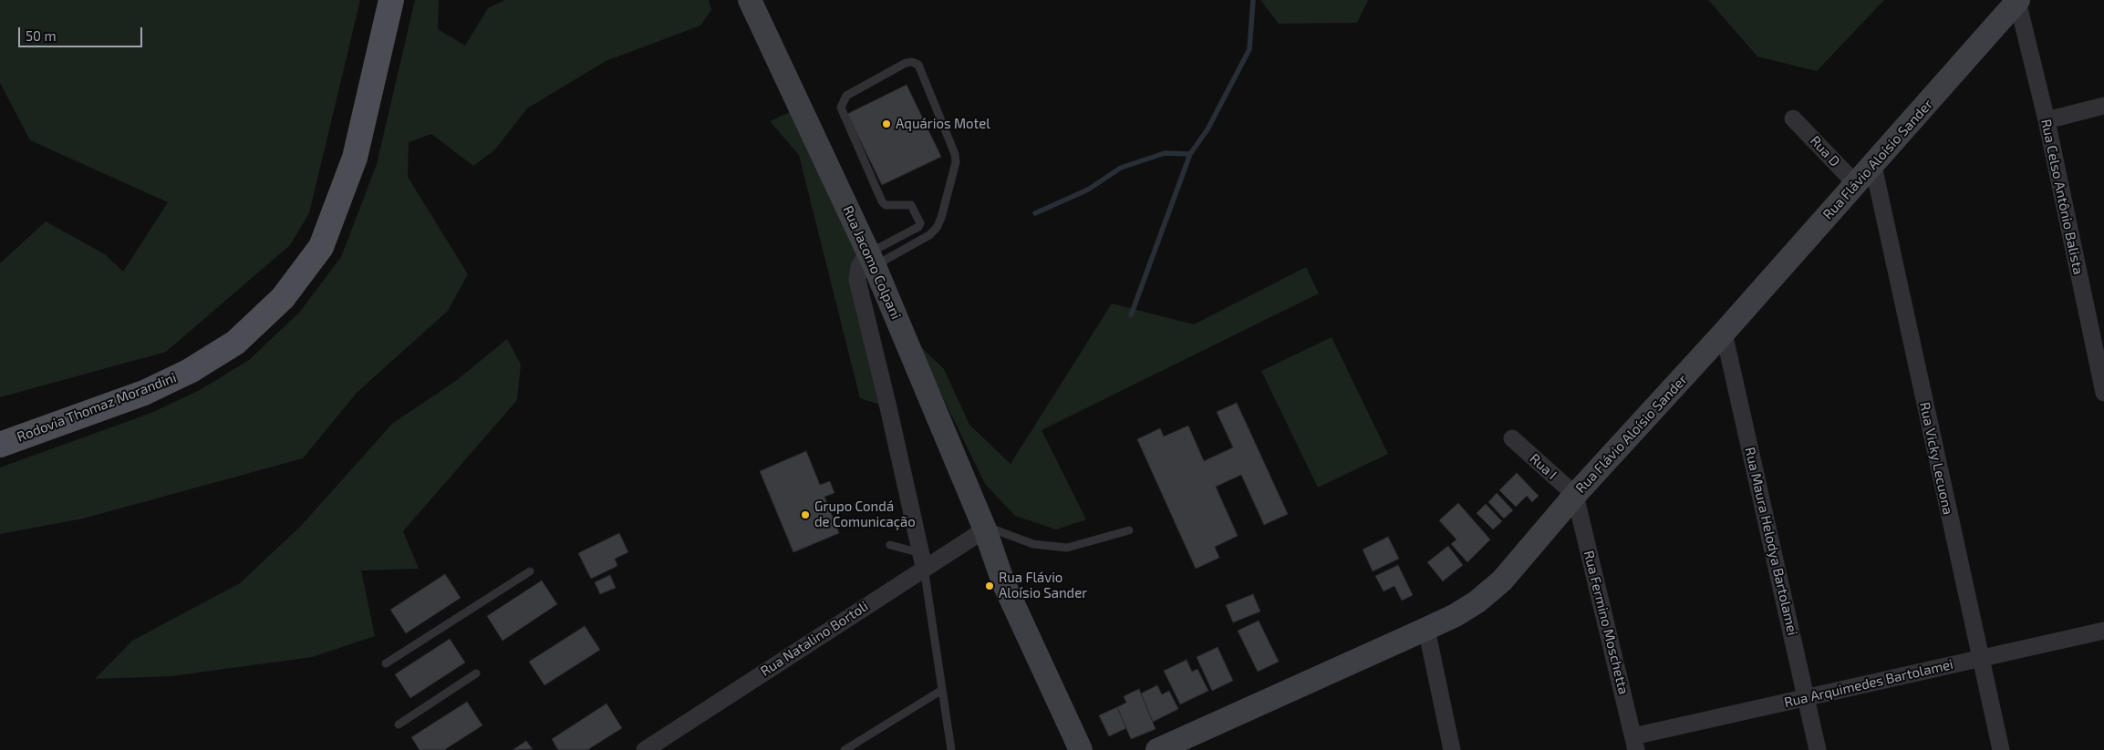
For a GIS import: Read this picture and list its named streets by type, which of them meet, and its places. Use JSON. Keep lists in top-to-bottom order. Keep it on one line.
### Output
{"streets":{"main road":["Rodovia Thomaz Morandini"],"street":["Rua D","Rua Flávio Aloísio Sander","Rua Celso Antônio Balista","Rua Jacomo Colpani","Rua Vicky Lecuona","Rua I","Rua Maura Helodya Bartolamei","Rua Fermino Moschetta","Rua Natalino Bortoli","Rua Arquimedes Bartolamei"]},"crossings":[["Rua D","Rua Flávio Aloísio Sander"],["Rua Flávio Aloísio Sander","Rua Celso Antônio Balista"],["Rua Flávio Aloísio Sander","Rua Vicky Lecuona"],["Rua Flávio Aloísio Sander","Rua I"],["Rua Flávio Aloísio Sander","Rua Maura Helodya Bartolamei"],["Rua Flávio Aloísio Sander","Rua Fermino Moschetta"],["Rua Jacomo Colpani","Rua Natalino Bortoli"],["Rua Vicky Lecuona","Rua Arquimedes Bartolamei"],["Rua I","Rua Fermino Moschetta"],["Rua Maura Helodya Bartolamei","Rua Arquimedes Bartolamei"],["Rua Fermino Moschetta","Rua Arquimedes Bartolamei"]],"places":["Aquários Motel","Grupo Condá de Comunicação","Rua Flávio Aloísio Sander"],"scale_bar":"50 m"}
